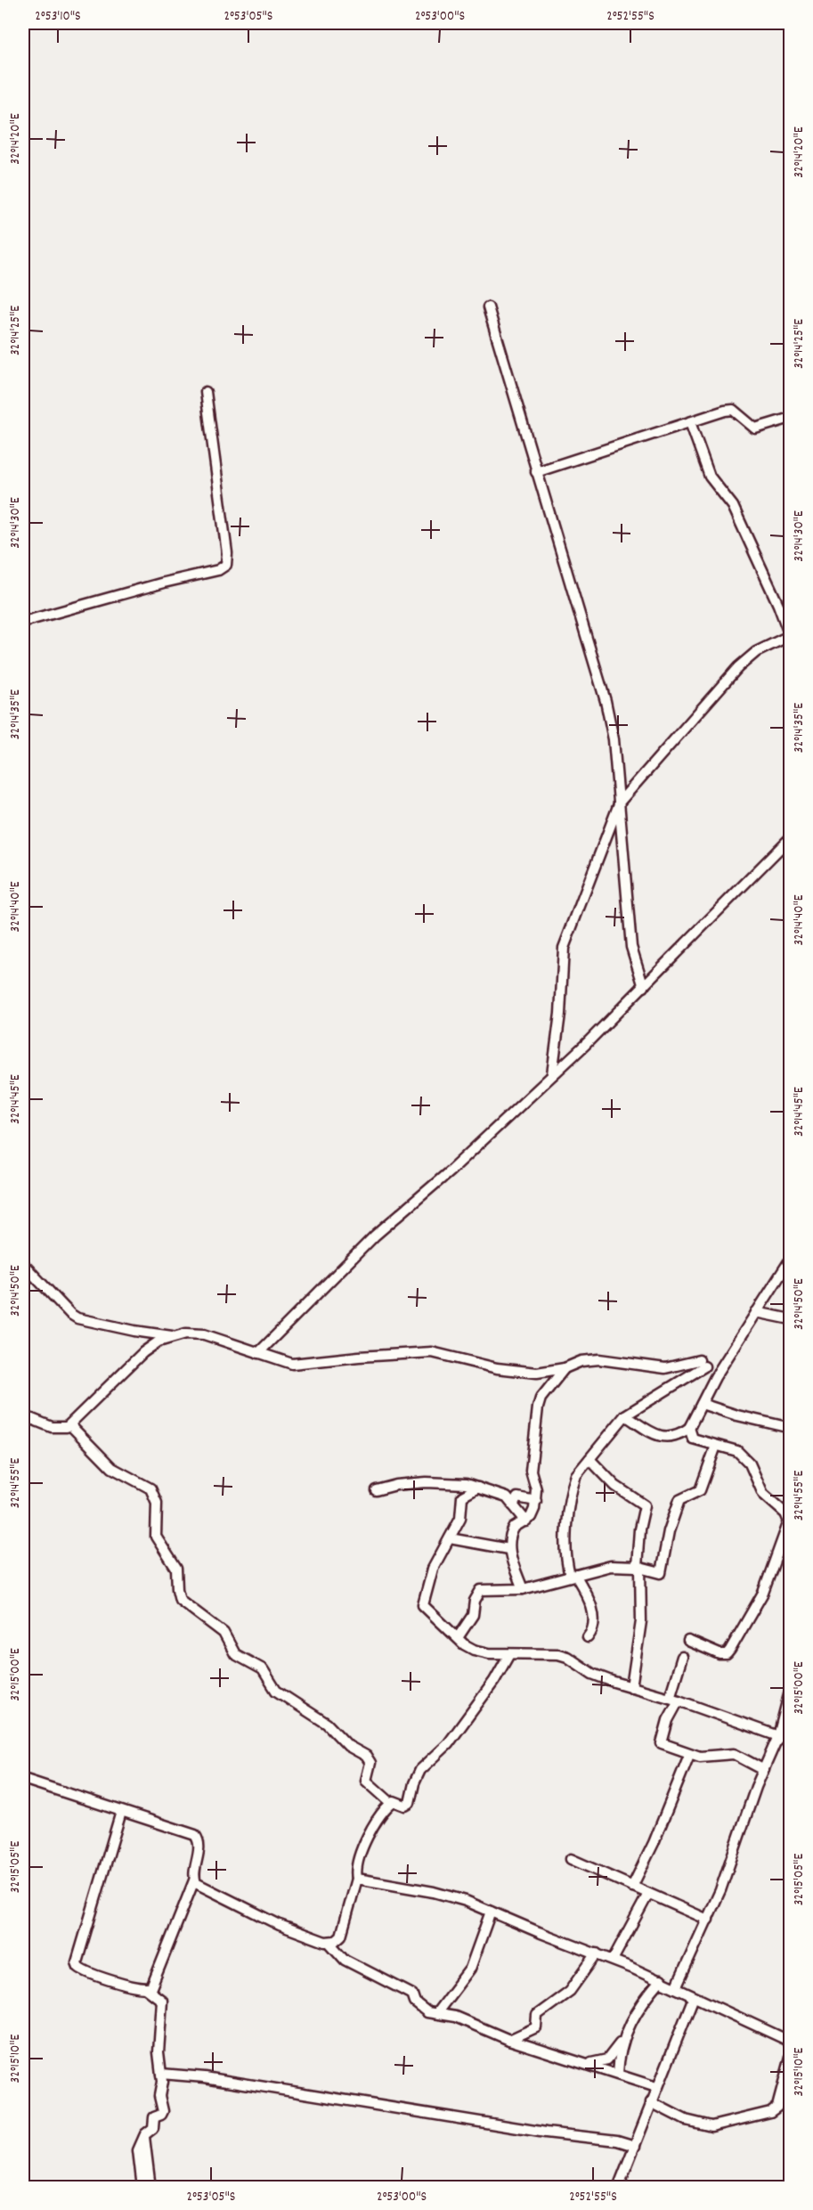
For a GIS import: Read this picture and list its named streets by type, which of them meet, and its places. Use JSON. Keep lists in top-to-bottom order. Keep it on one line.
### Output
{"coordinates":["2°53'10\"S","2°53'05\"S","2°53'00\"S","2°52'55\"S","32°14'20\"E","32°14'25\"E","32°14'30\"E","32°14'35\"E","32°14'40\"E","32°14'45\"E","32°14'50\"E","32°14'55\"E","32°15'00\"E","32°15'05\"E","32°15'10\"E"]}
